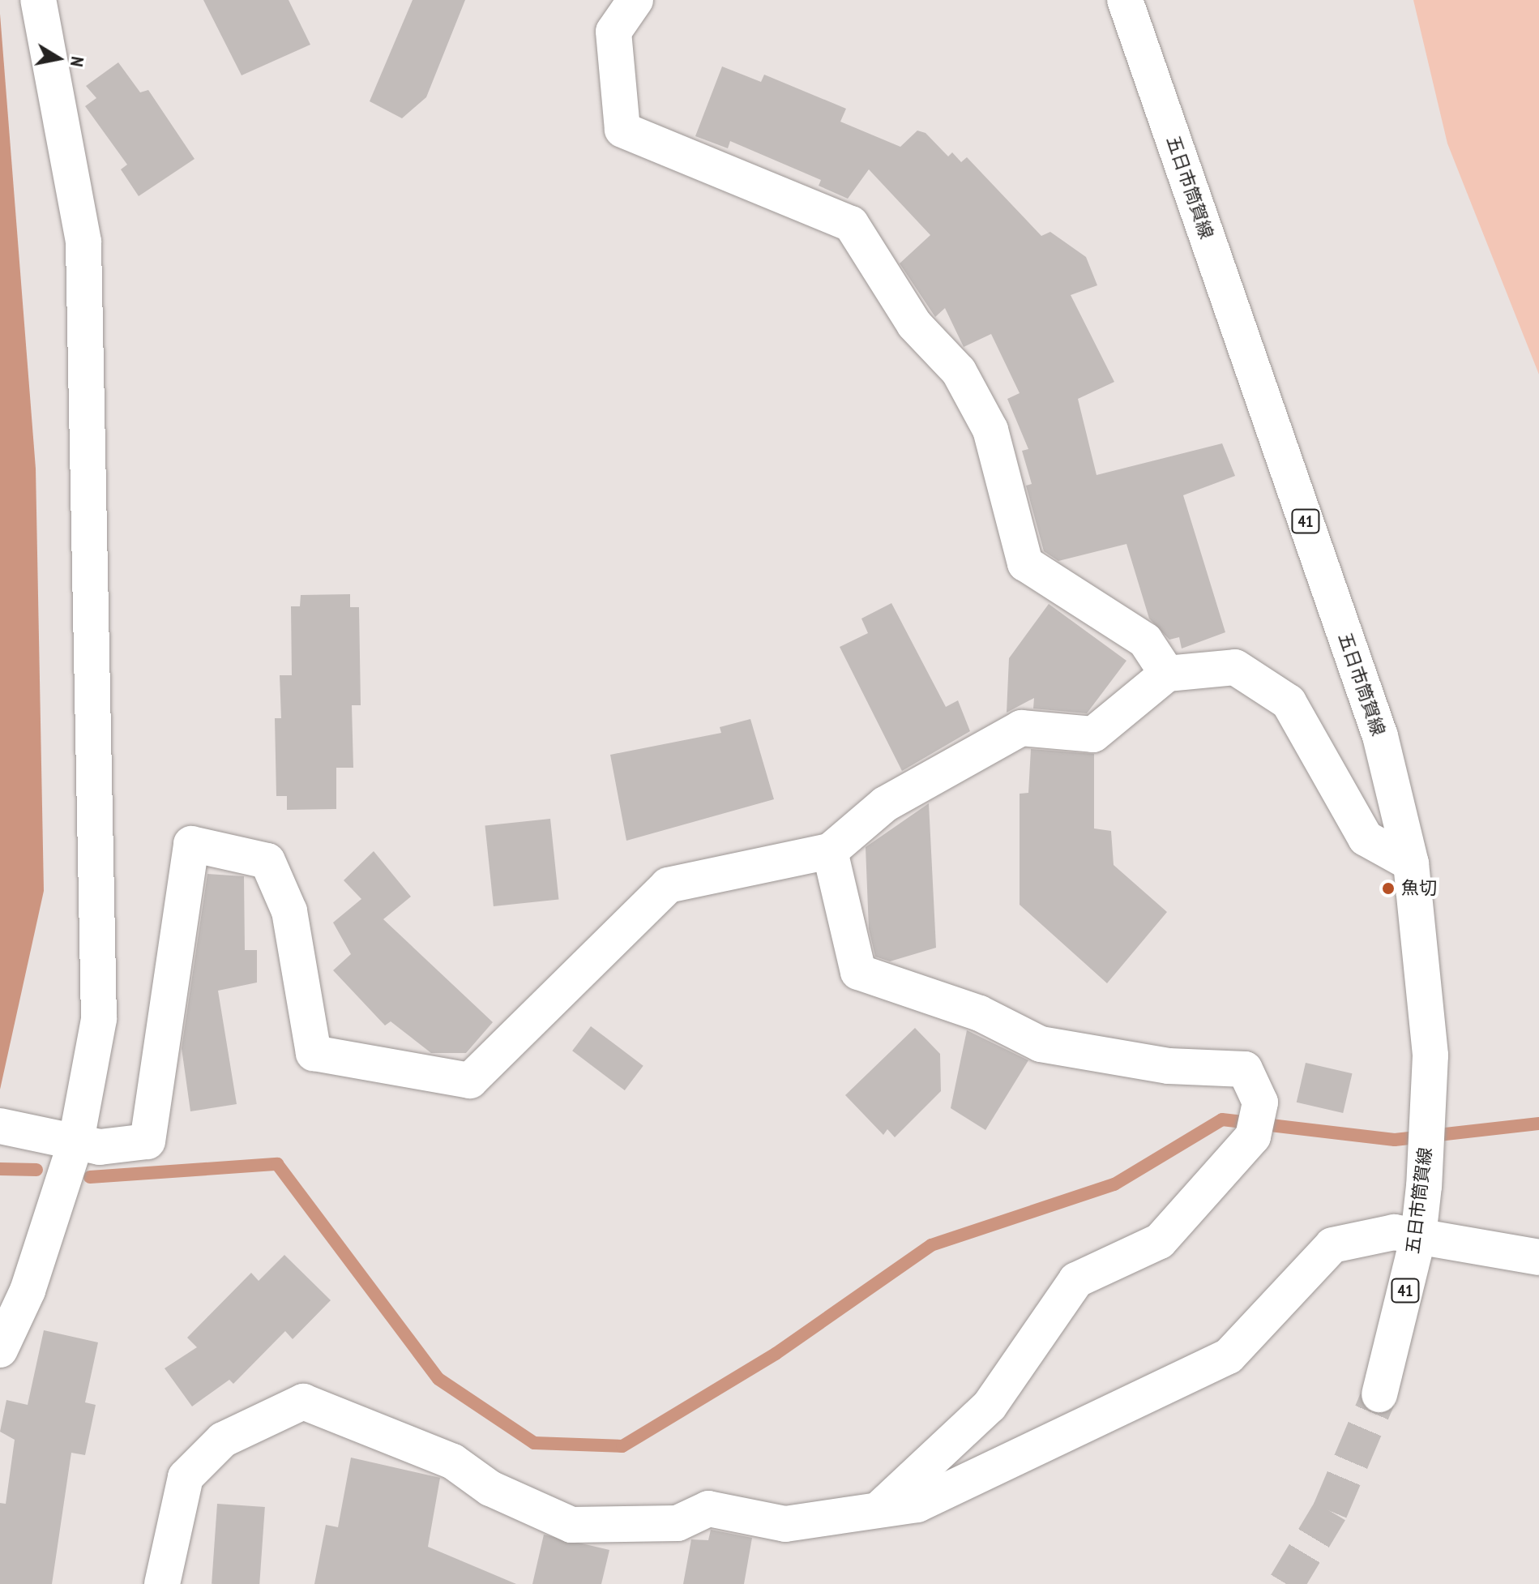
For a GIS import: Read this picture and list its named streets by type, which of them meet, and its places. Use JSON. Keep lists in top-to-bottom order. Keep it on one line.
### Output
{"streets":{"street":["五日市筒賀線","41"]},"places":["魚切"],"north":"right"}
